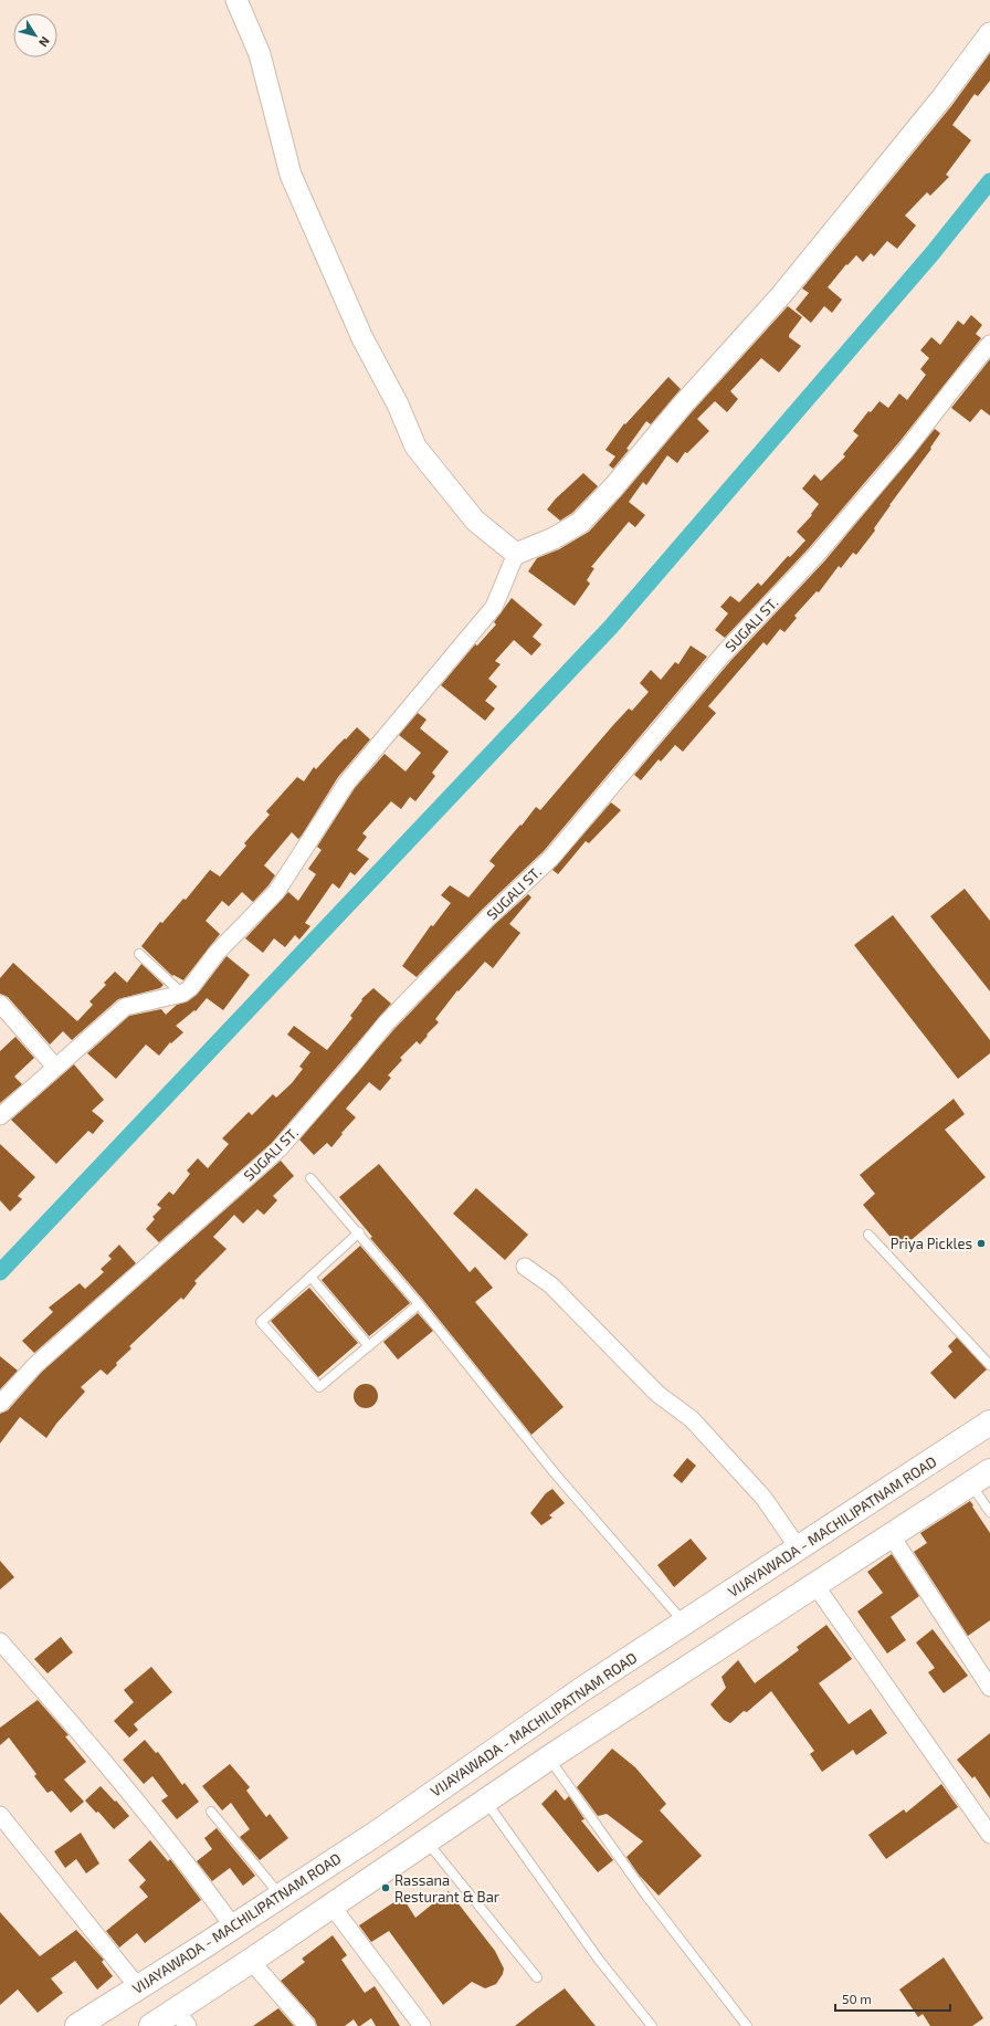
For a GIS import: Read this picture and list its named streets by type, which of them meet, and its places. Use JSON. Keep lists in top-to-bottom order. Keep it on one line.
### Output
{"streets":{"highway":["VIJAYAWADA - MACHILIPATNAM ROAD"],"street":["SUGALI ST."]},"places":["Priya Pickles","Rassana Resturant & Bar"],"scale_bar":"50 m","north":"bottom right"}
